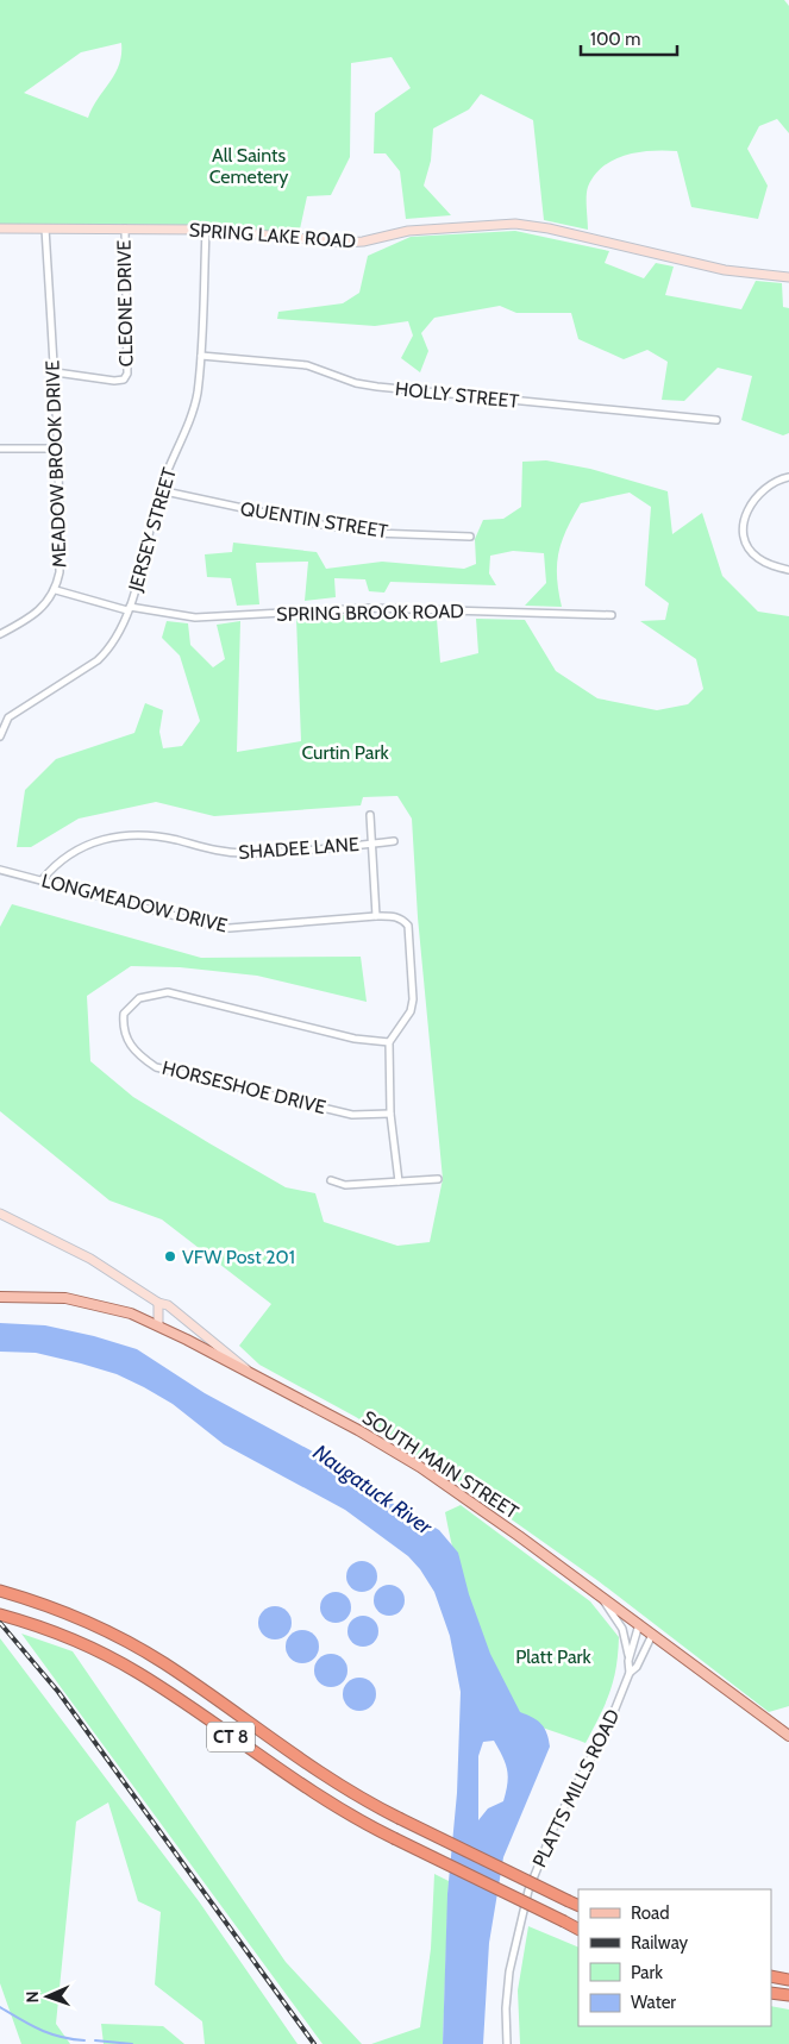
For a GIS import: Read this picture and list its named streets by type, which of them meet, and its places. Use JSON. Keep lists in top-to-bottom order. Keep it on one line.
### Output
{"streets":{"highway":["CT 8"],"main road":["SPRING LAKE ROAD","SOUTH MAIN STREET"],"street":["CLEONE DRIVE","HOLLY STREET","MEADOW BROOK DRIVE","QUENTIN STREET","JERSEY STREET","SPRING BROOK ROAD","SHADEE LANE","LONGMEADOW DRIVE","HORSESHOE DRIVE","PLATTS MILLS ROAD"]},"crossings":[["SPRING LAKE ROAD","CLEONE DRIVE"],["SPRING LAKE ROAD","MEADOW BROOK DRIVE"],["SPRING LAKE ROAD","JERSEY STREET"],["CLEONE DRIVE","MEADOW BROOK DRIVE"],["HOLLY STREET","JERSEY STREET"],["MEADOW BROOK DRIVE","SPRING BROOK ROAD"],["QUENTIN STREET","JERSEY STREET"],["JERSEY STREET","SPRING BROOK ROAD"],["SHADEE LANE","LONGMEADOW DRIVE"],["LONGMEADOW DRIVE","HORSESHOE DRIVE"],["SOUTH MAIN STREET","PLATTS MILLS ROAD"]],"water":["Naugatuck River"],"parks":["All Saints Cemetery","Curtin Park","Platt Park"],"places":["VFW Post 201"],"legend":["Road","Railway","Park","Water"],"scale_bar":"100 m","north":"left"}
